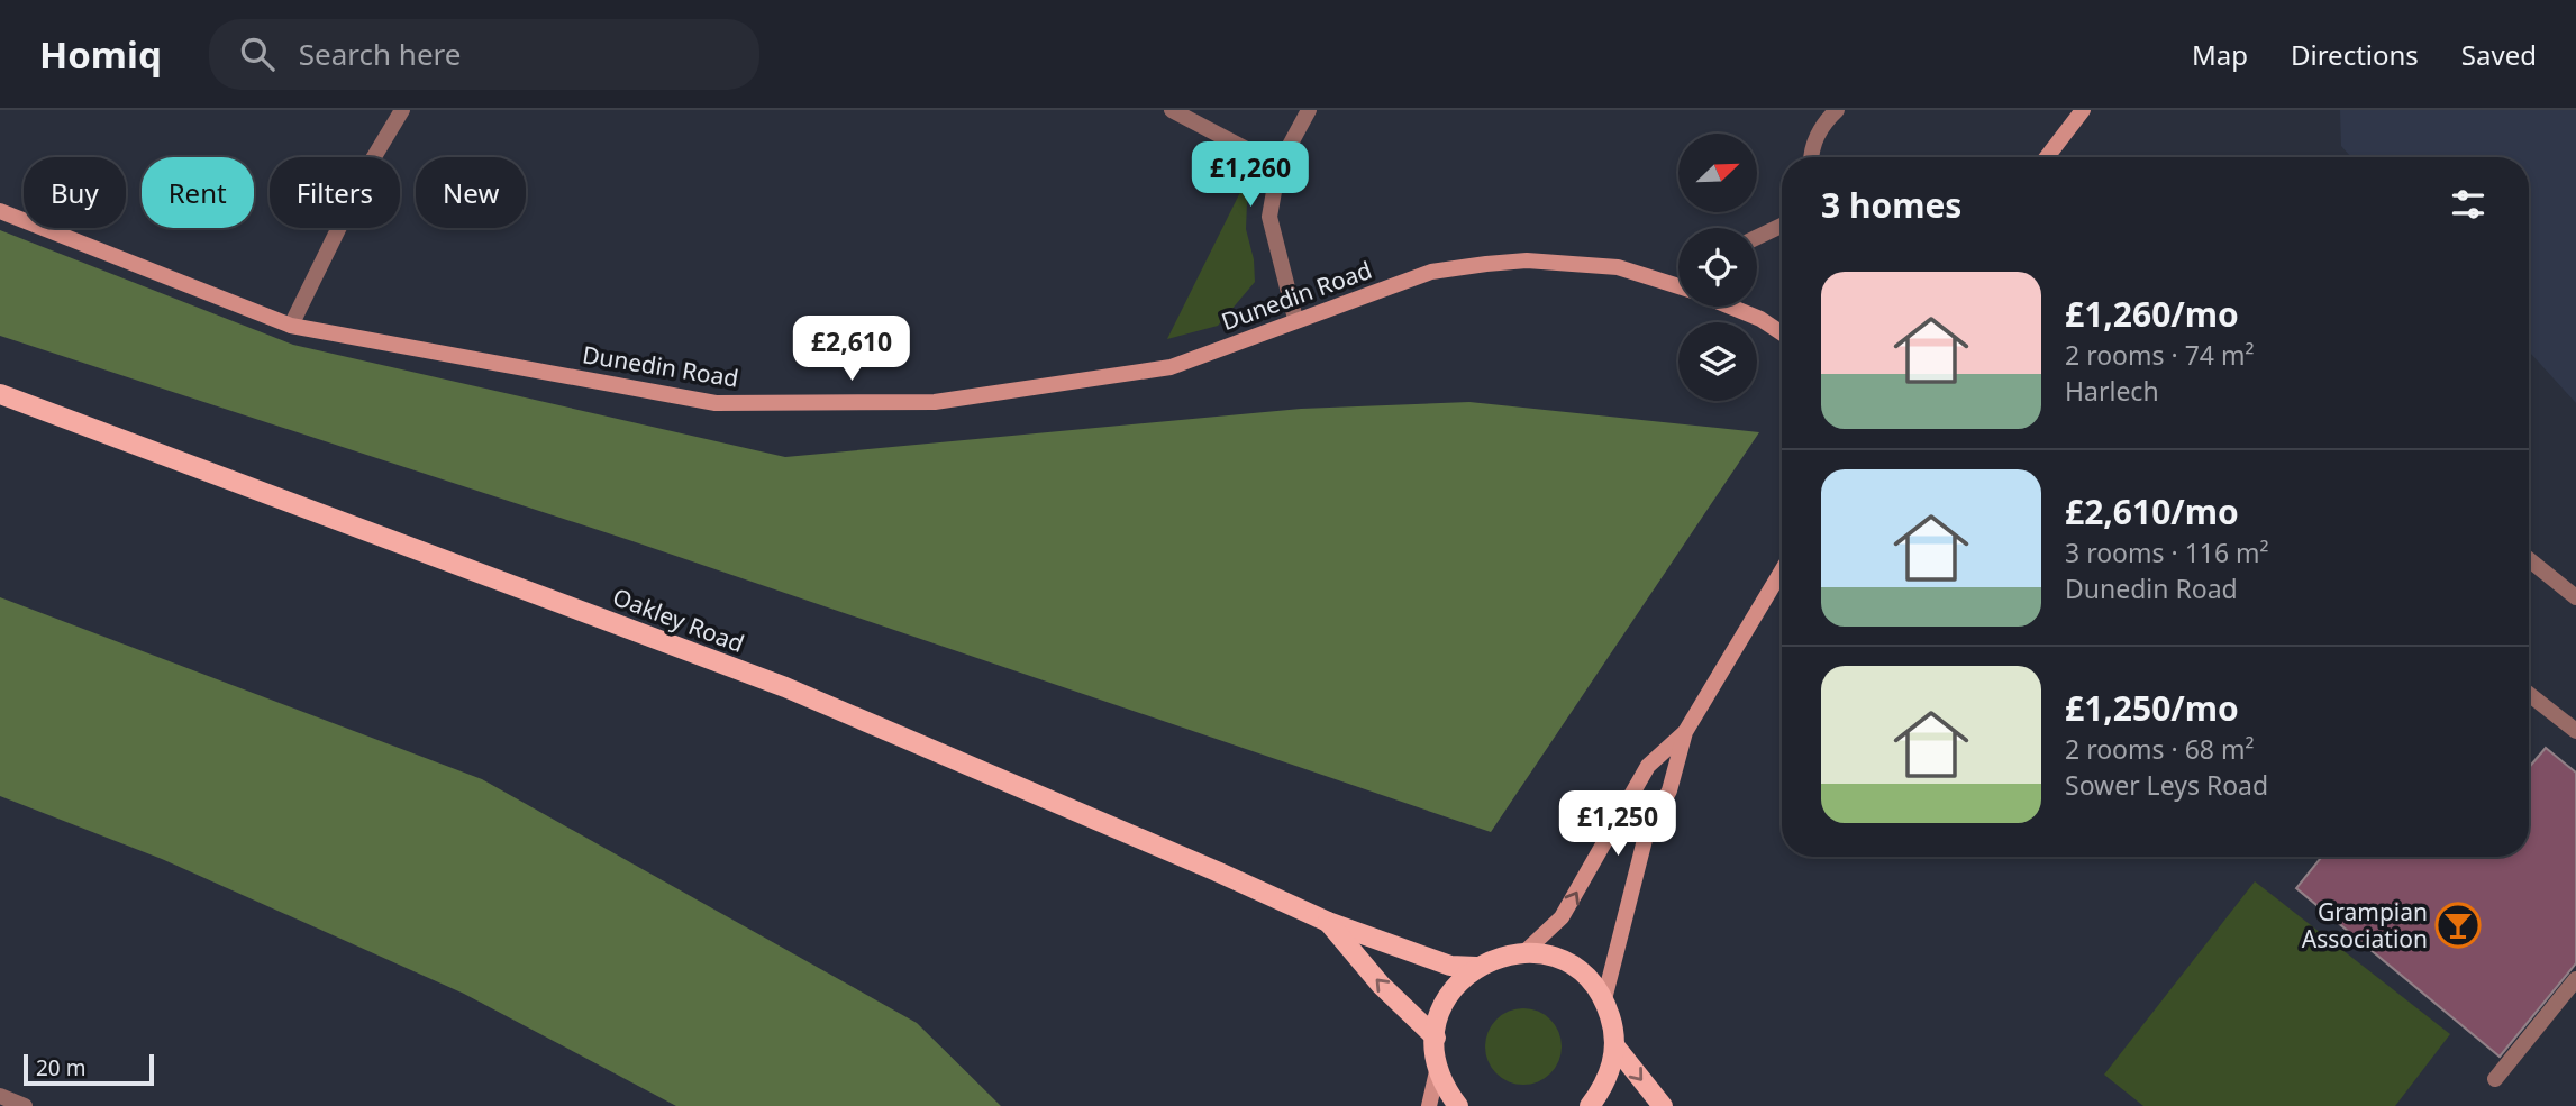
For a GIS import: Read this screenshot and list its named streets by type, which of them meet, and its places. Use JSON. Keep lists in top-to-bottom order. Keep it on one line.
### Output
{"streets":{"main road":["Oakley Road"],"street":["Dunedin Road"]},"places":{"bar":["Grampian Association"]},"scale_bar":"20 m","north":"top right","page":{"header":"Homiq","search":"Search here","nav":["Map","Directions","Saved"],"price":["£1,260","£2,610","£1,250"],"chip":["Buy","Rent","Filters","New"],"heading":"3 homes","list":[{"name":"£1,260/mo","note":"2 rooms · 74 m² · Harlech"},{"name":"£2,610/mo","note":"3 rooms · 116 m² · Dunedin Road"},{"name":"£1,250/mo","note":"2 rooms · 68 m² · Sower Leys Road"}],"scale":"20 m"}}
